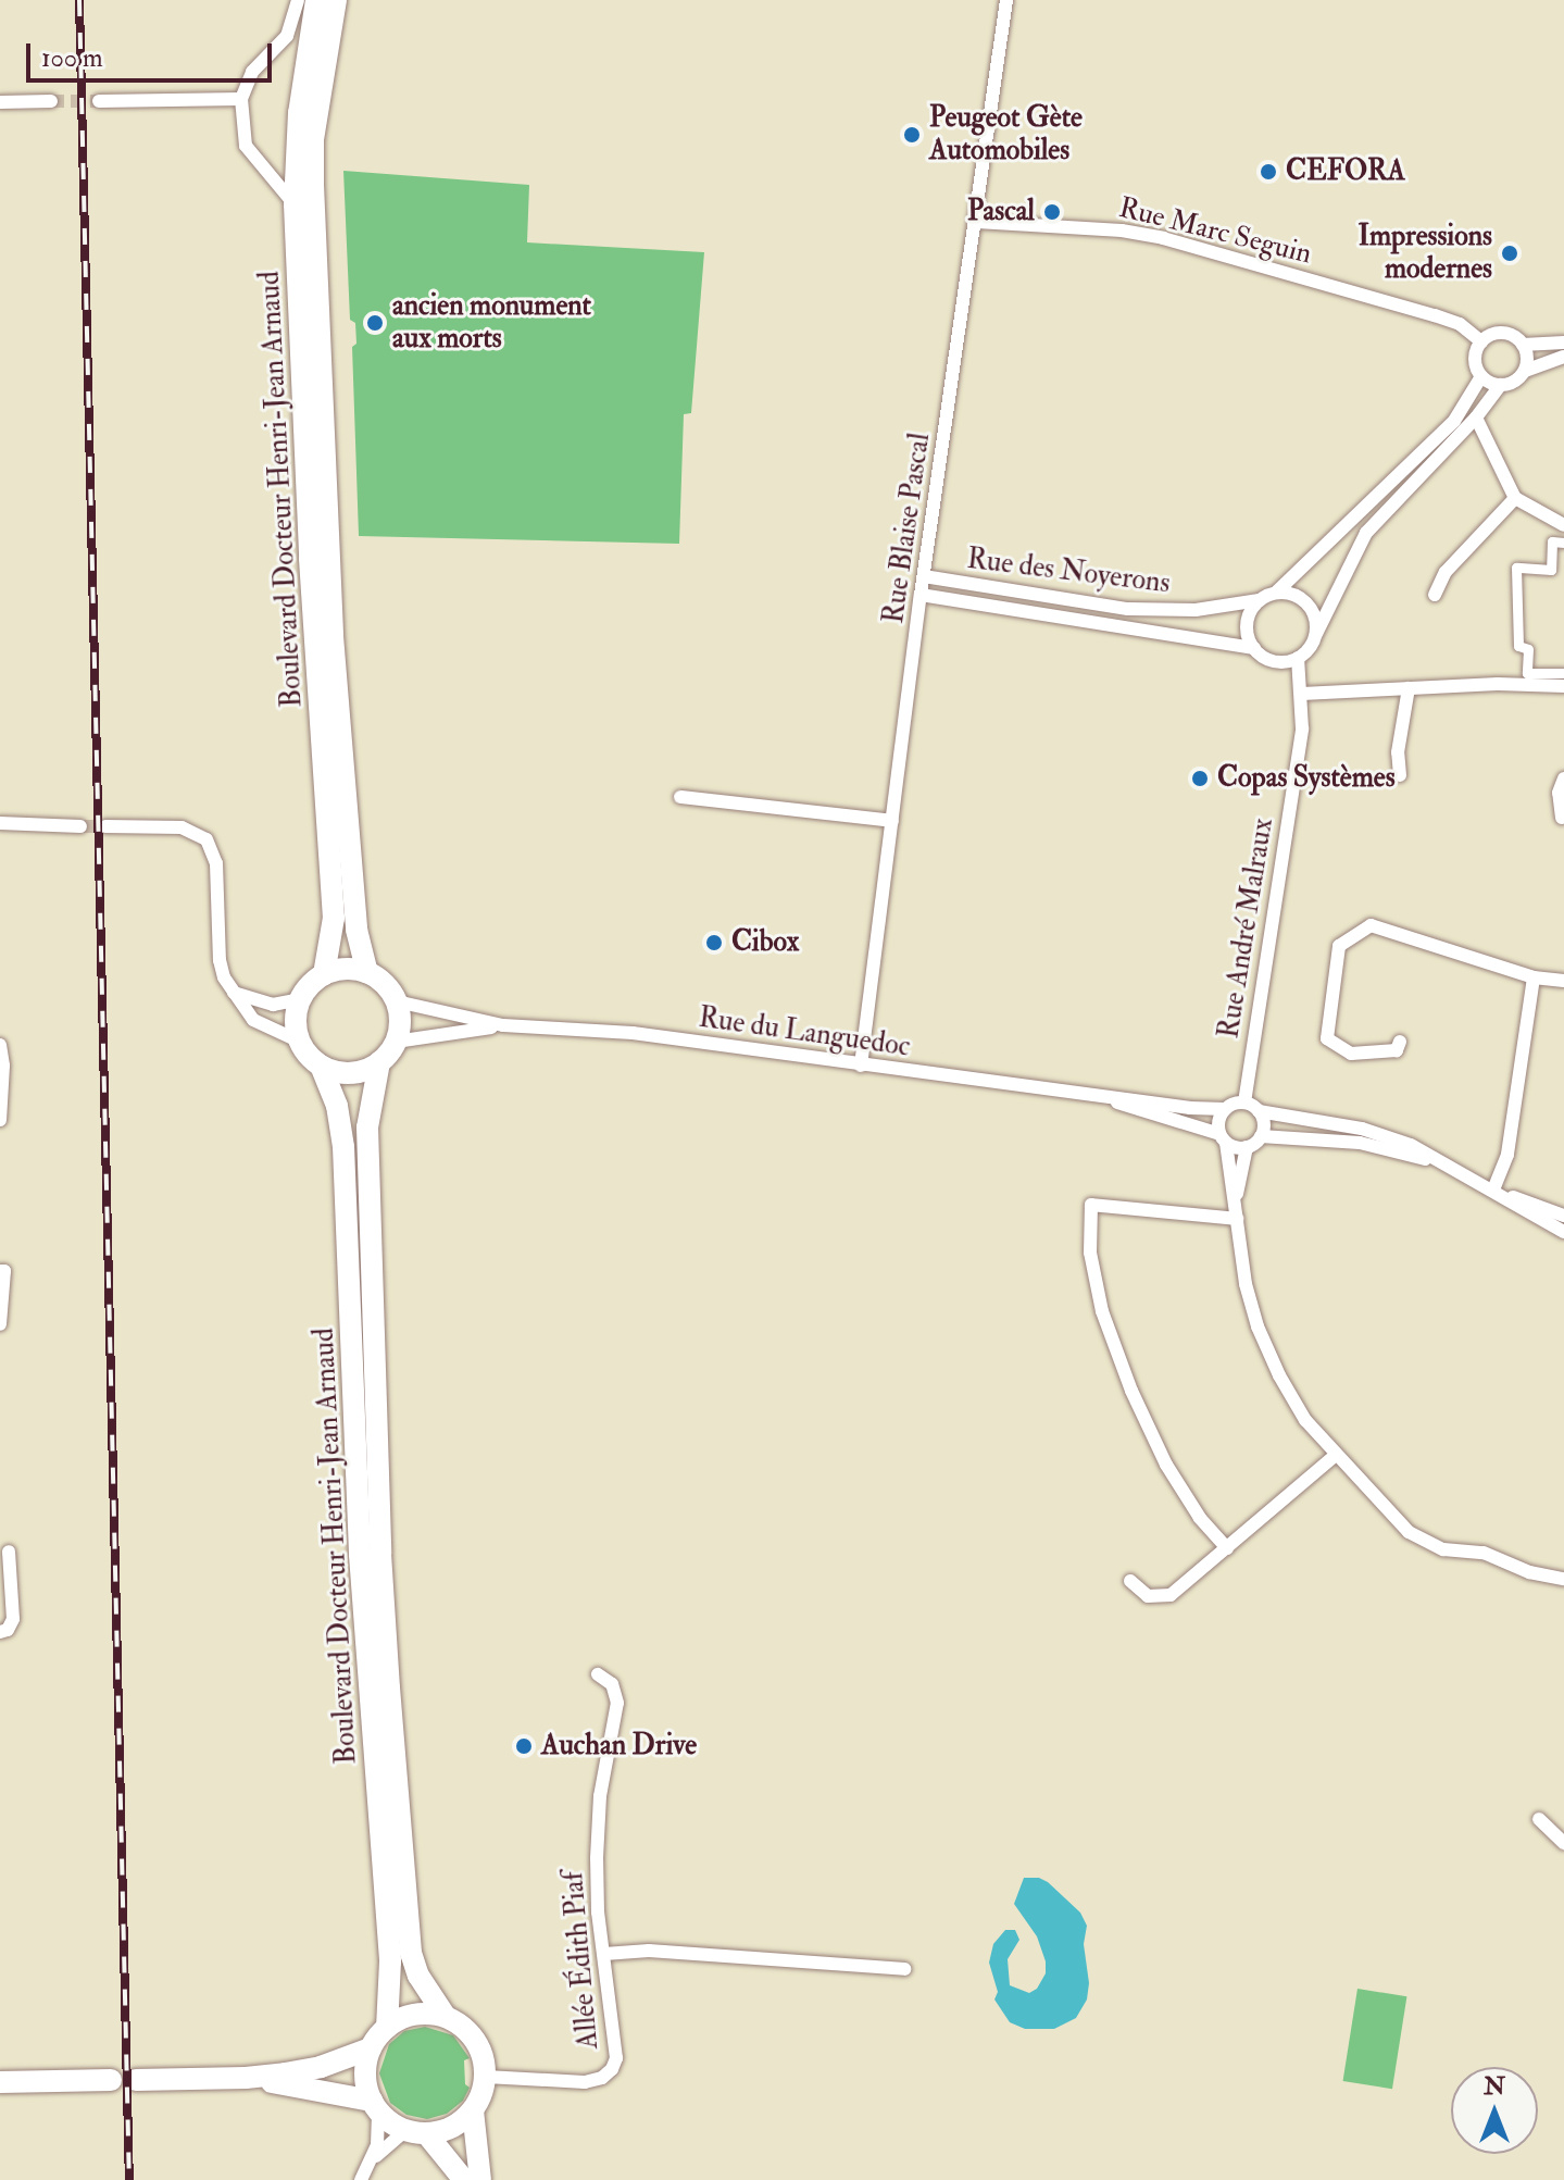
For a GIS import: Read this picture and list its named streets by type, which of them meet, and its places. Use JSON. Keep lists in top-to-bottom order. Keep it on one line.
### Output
{"streets":{"main road":["Boulevard Docteur Henri-Jean Arnaud"],"street":["Rue Marc Seguin","Rue Blaise Pascal","Rue des Noyerons","Rue André Malraux","Rue du Languedoc","Allée Édith Piaf"]},"crossings":[["Rue Marc Seguin","Rue Blaise Pascal"],["Boulevard Docteur Henri-Jean Arnaud","Rue du Languedoc"],["Boulevard Docteur Henri-Jean Arnaud","Allée Édith Piaf"],["Rue Blaise Pascal","Rue des Noyerons"],["Rue Blaise Pascal","Rue du Languedoc"],["Rue des Noyerons","Rue André Malraux"],["Rue André Malraux","Rue du Languedoc"]],"places":["Peugeot Gète Automobiles","CEFORA","Pascal","Impressions modernes","ancien monument aux morts","Copas Systèmes","Cibox","Auchan Drive"],"scale_bar":"100 m","north":"top"}
